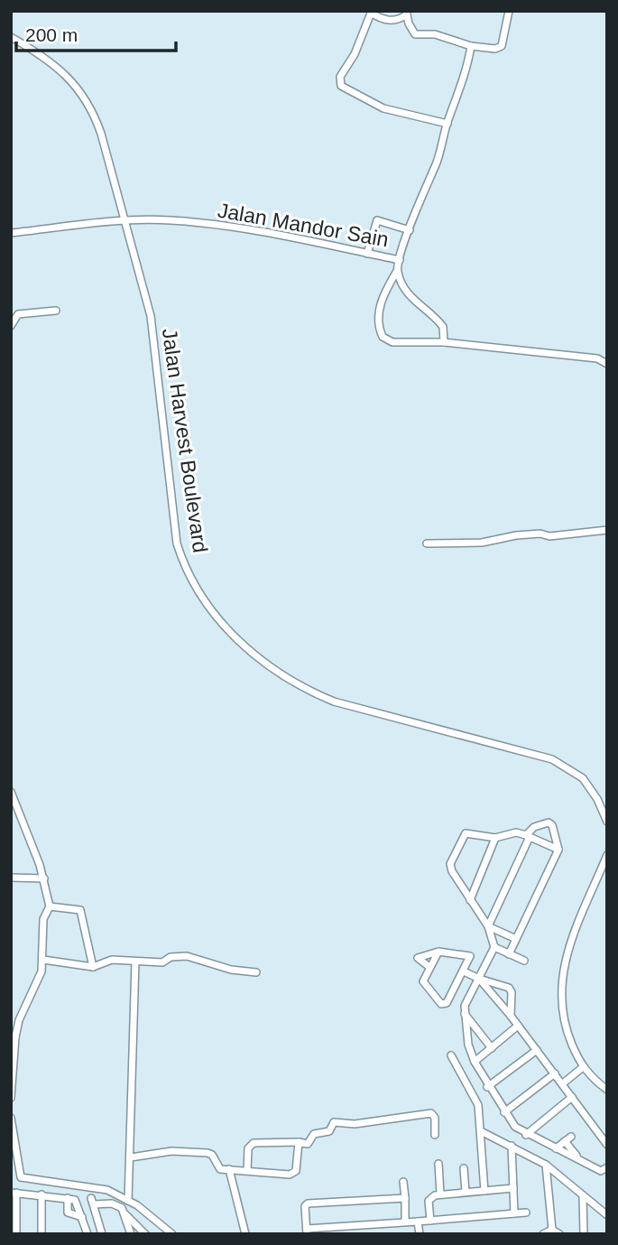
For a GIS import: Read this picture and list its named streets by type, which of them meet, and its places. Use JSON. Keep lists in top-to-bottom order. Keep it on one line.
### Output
{"streets":{"street":["Jalan Mandor Sain","Jalan Harvest Boulevard"]},"crossings":[["Jalan Mandor Sain","Jalan Harvest Boulevard"]],"scale_bar":"200 m"}
